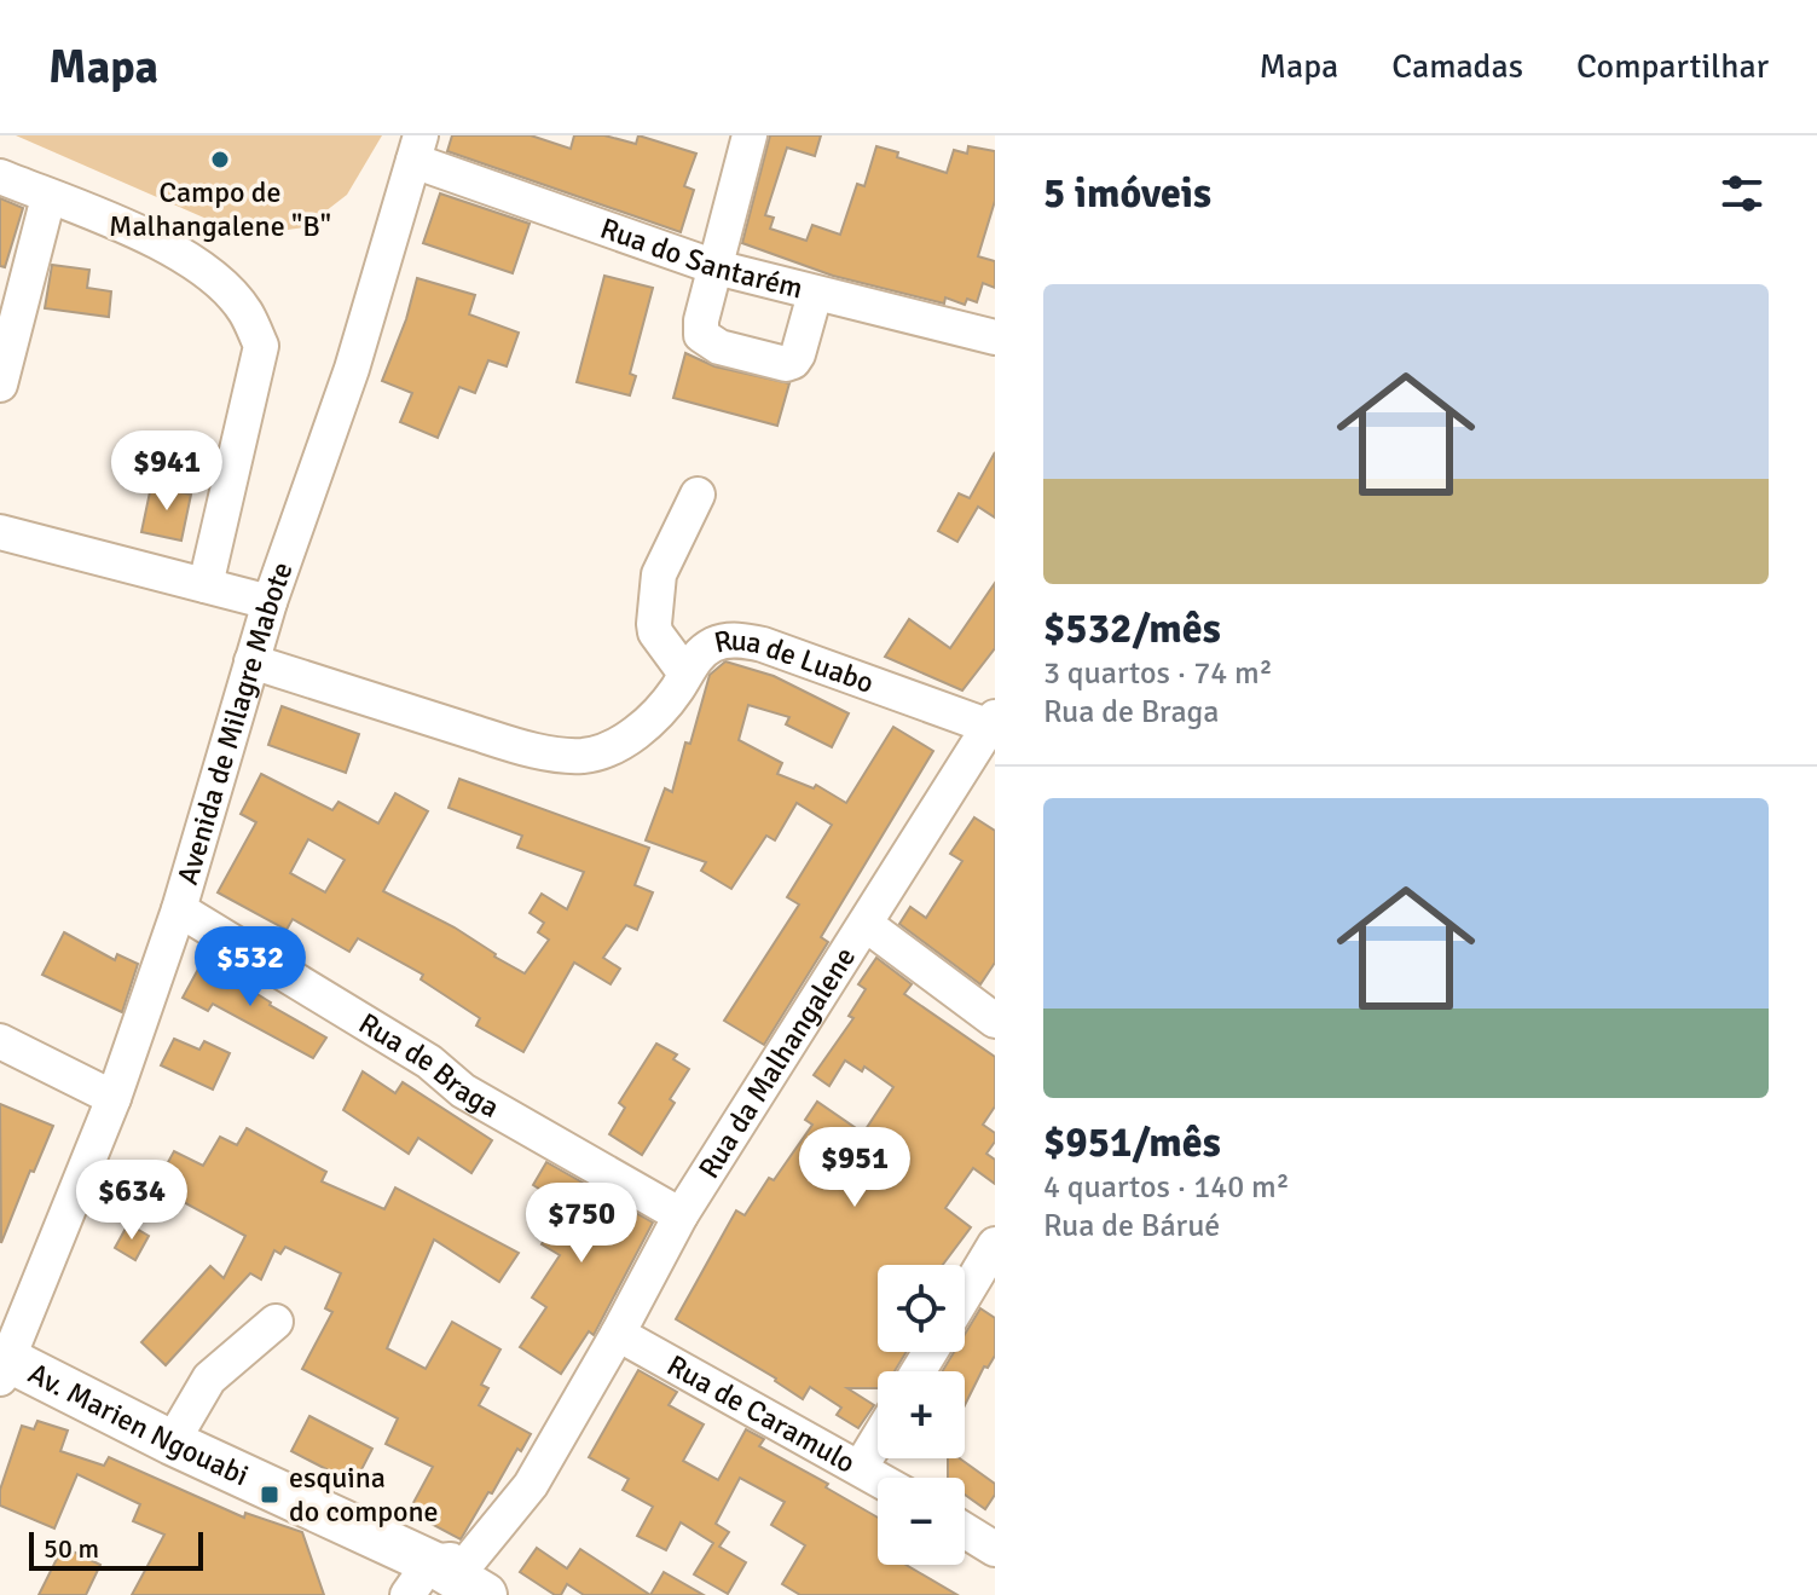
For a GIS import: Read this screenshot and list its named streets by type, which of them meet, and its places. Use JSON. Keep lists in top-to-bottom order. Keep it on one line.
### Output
{"streets":{"main road":["Av. Marien Ngouabi"],"street":["Rua do Santarém","Rua de Luabo","Avenida de Milagre Mabote","Rua da Malhangalene","Rua de Braga","Rua de Caramulo"]},"crossings":[["Rua do Santarém","Avenida de Milagre Mabote"],["Rua de Luabo","Rua da Malhangalene"],["Avenida de Milagre Mabote","Rua de Braga"],["Avenida de Milagre Mabote","Av. Marien Ngouabi"],["Rua da Malhangalene","Rua de Braga"],["Rua da Malhangalene","Rua de Caramulo"],["Rua da Malhangalene","Av. Marien Ngouabi"]],"places":{"other":["Campo de Malhangalene \"B\""],"transit":["esquina do compone"]},"scale_bar":"50 m","page":{"header":"Mapa","nav":["Mapa","Camadas","Compartilhar"],"heading":"5 imóveis","list":[{"name":"$532/mês","note":"3 quartos · 74 m² · Rua de Braga"},{"name":"$951/mês","note":"4 quartos · 140 m² · Rua de Bárué"}],"price":["$941","$532","$951","$634","$750"],"map_buttons":["+","−"],"scale":"50 m"}}
